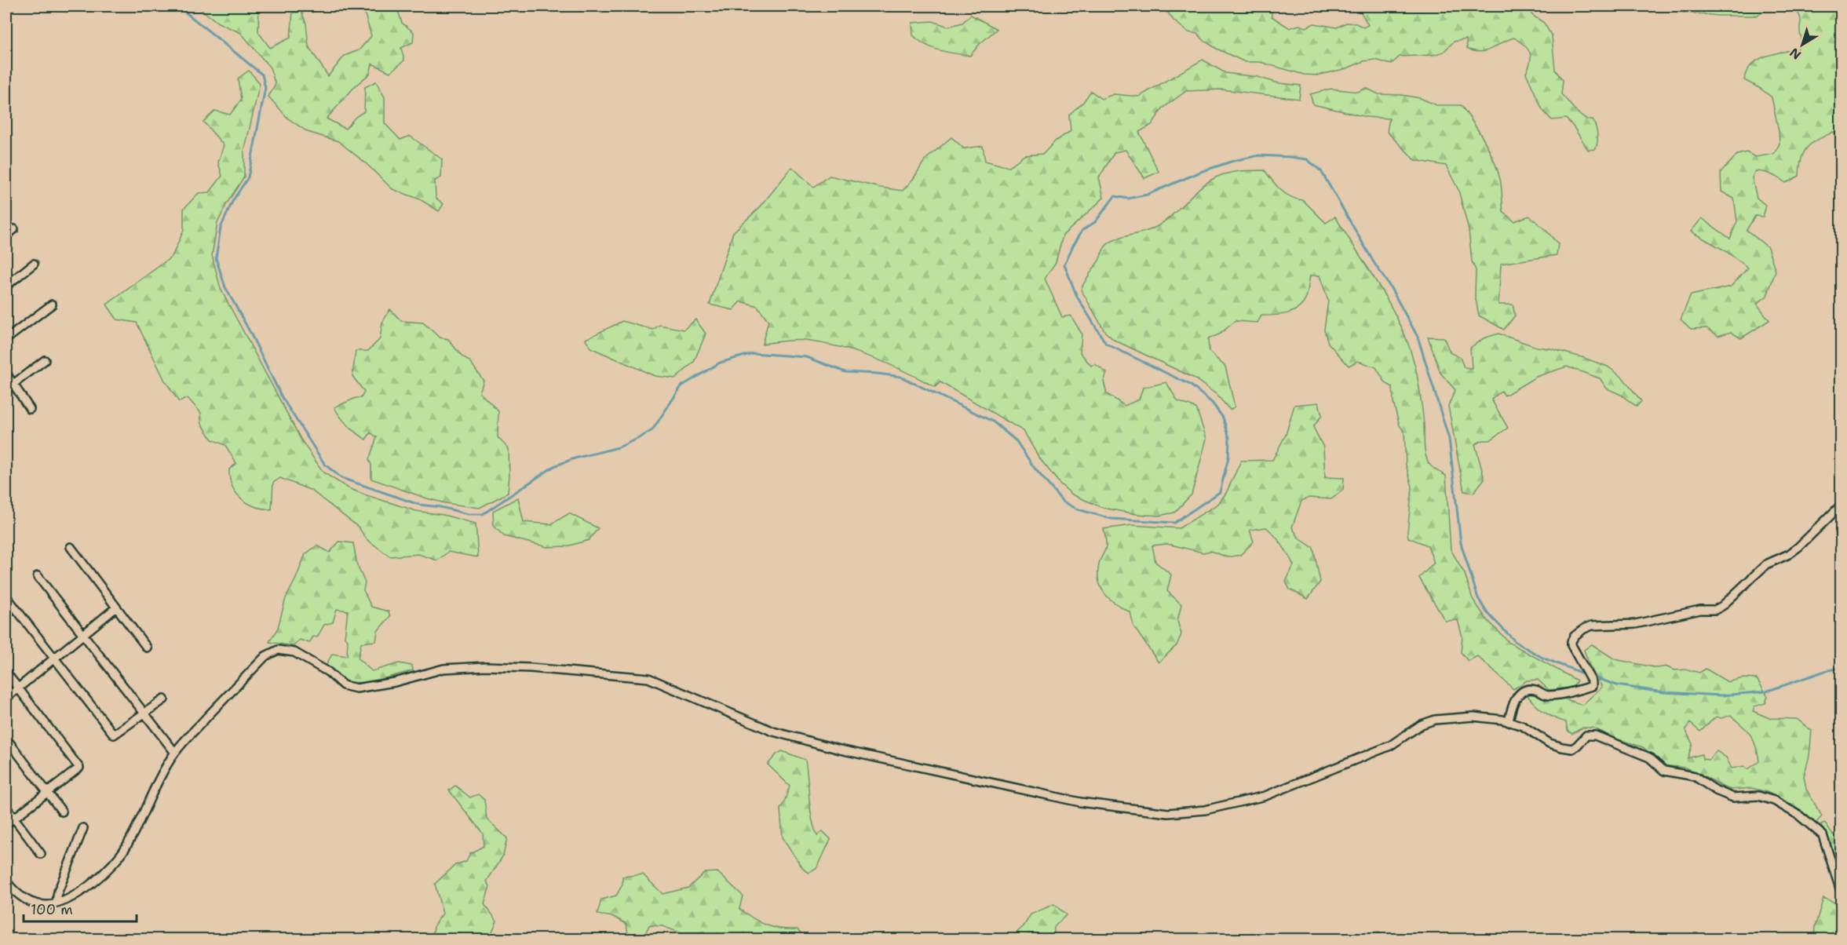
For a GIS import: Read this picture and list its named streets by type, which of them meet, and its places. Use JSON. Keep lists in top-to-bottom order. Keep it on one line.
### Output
{"scale_bar":"100 m","north":"bottom left"}
